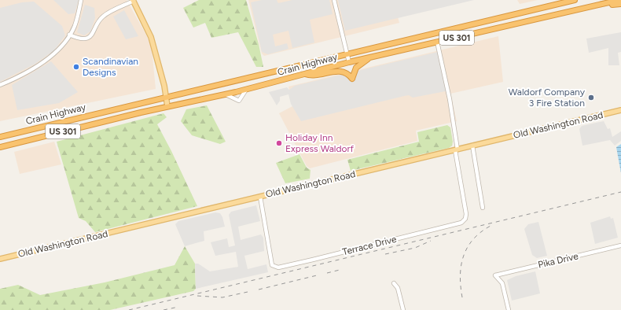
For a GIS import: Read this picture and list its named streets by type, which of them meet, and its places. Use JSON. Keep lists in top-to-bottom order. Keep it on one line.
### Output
{"streets":{"highway":["US 301","Crain Highway"],"main road":["Old Washington Road"],"street":["Terrace Drive","Pika Drive"]},"crossings":[["Old Washington Road","Terrace Drive"]],"places":["Scandinavian Designs","Waldorf Company 3 Fire Station","Holiday Inn Express Waldorf"]}
